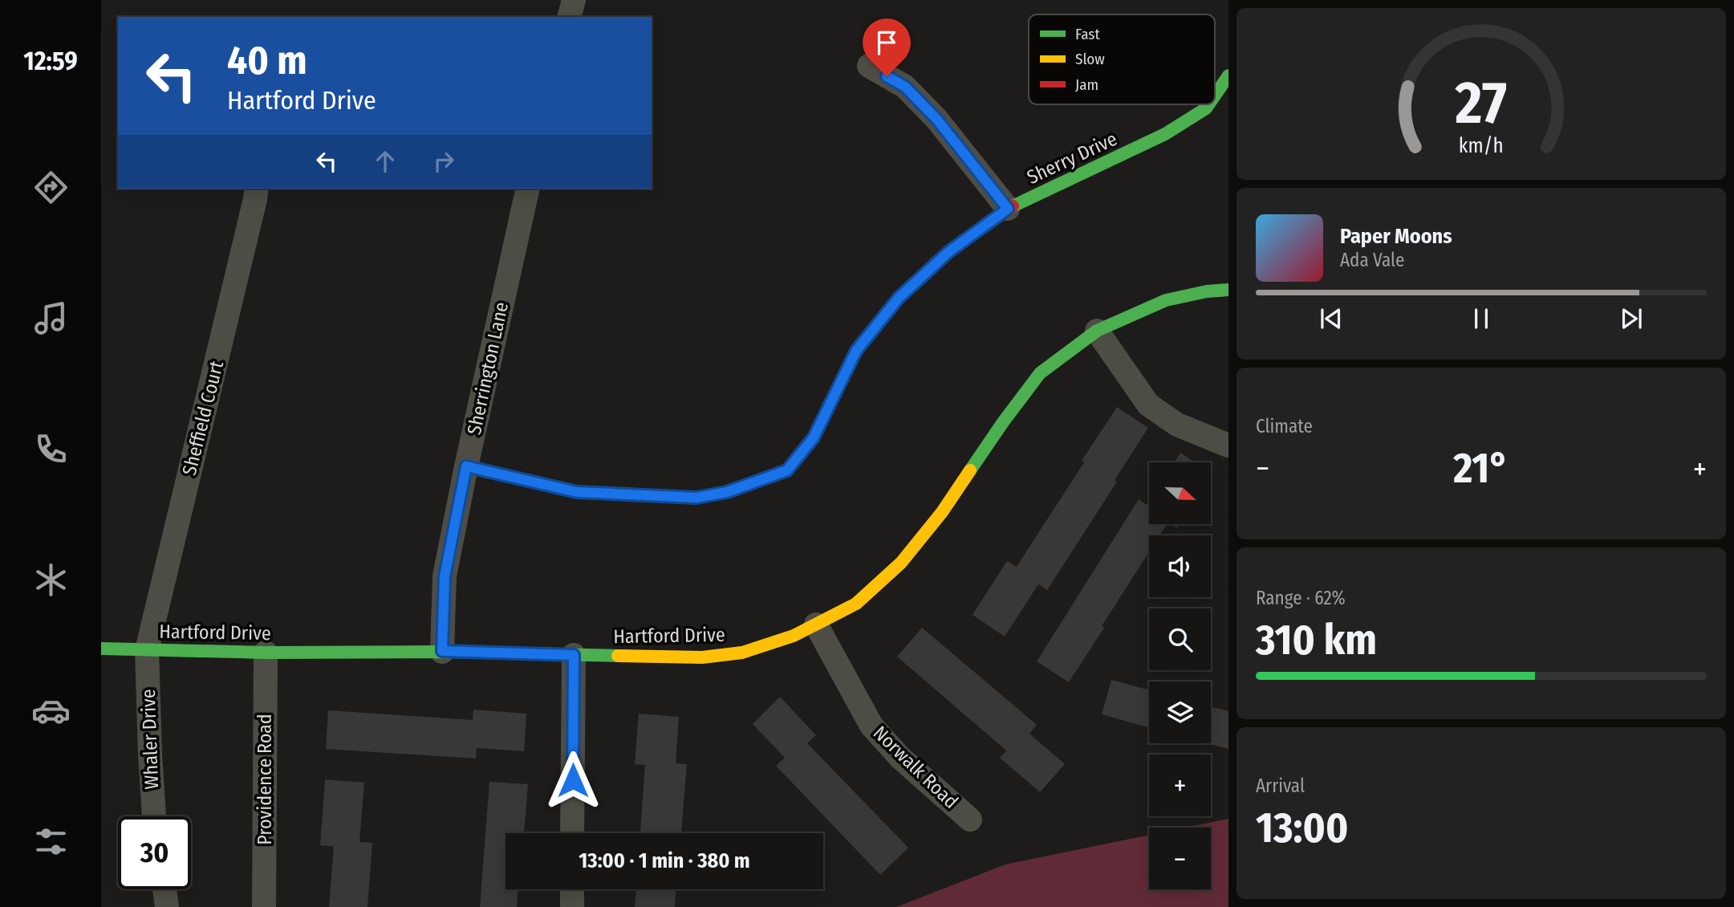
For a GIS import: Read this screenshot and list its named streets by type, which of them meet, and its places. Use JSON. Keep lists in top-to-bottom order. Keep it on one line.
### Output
{"streets":{"street":["Sherry Drive","Sherrington Lane","Sheffield Court","Hartford Drive","Whaler Drive","Norwalk Road","Providence Road"]},"crossings":[["Sherry Drive","Sherrington Lane"],["Sherrington Lane","Hartford Drive"],["Sheffield Court","Hartford Drive"],["Sheffield Court","Whaler Drive"],["Hartford Drive","Whaler Drive"],["Hartford Drive","Norwalk Road"],["Hartford Drive","Providence Road"]],"legend":["Fast","Slow","Jam"],"north":"right","page":{"tabs":"12:59","turn":["40 m","Hartford Drive"],"song":["Paper Moons","Ada Vale"],"tile":["Climate",["Range · 62%","310 km"],["Arrival","13:00"]],"heat":["−","21°","+"],"map_buttons":["+","−"],"limit":"30","trip":"13:00 · 1 min · 380 m","gauge":["27","km/h"]}}
